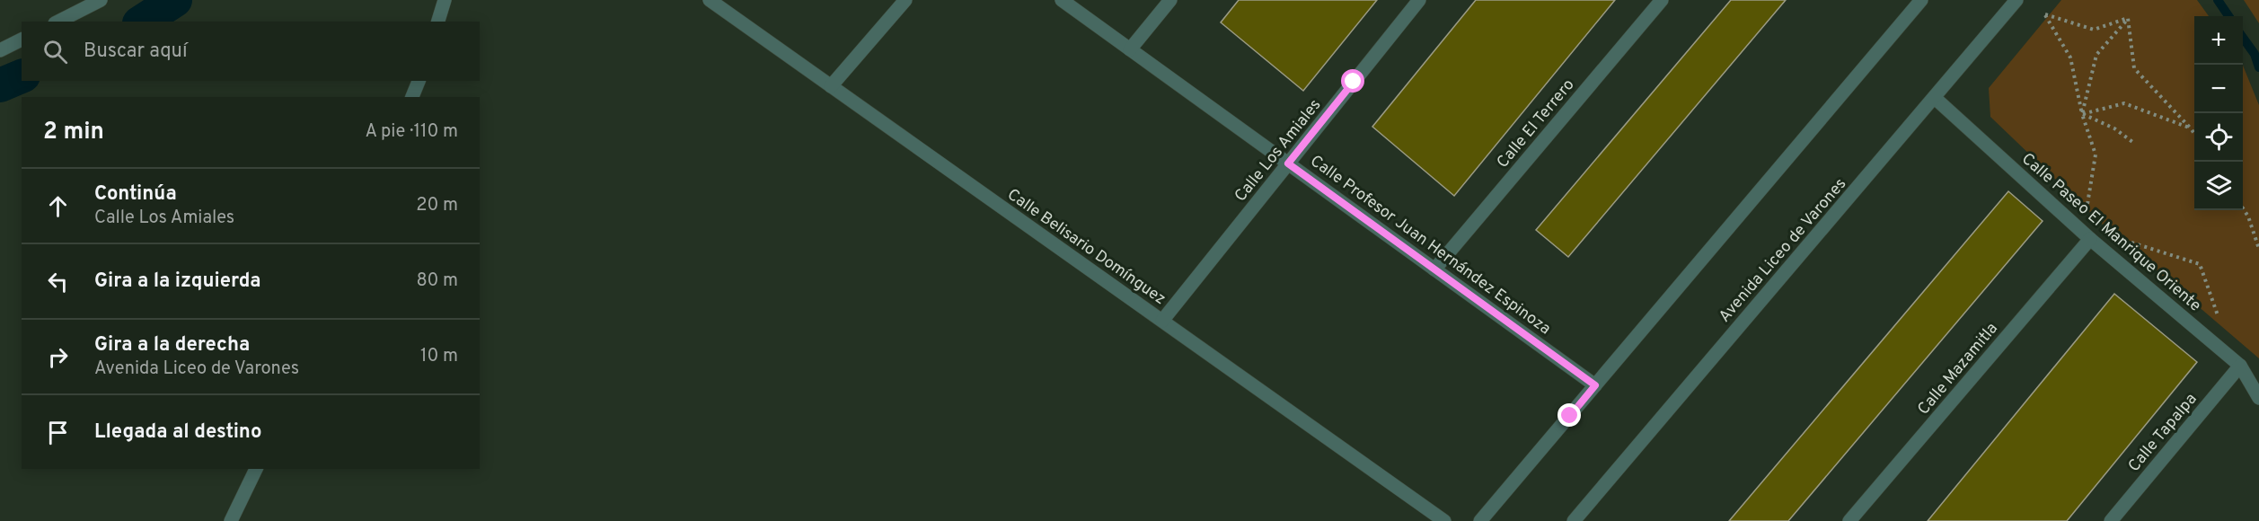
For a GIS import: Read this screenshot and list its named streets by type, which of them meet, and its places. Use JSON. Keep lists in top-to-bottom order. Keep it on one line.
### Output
{"streets":{"street":["Calle El Terrero","Calle Los Amiales","Calle Paseo El Manrique Oriente","Calle Profesor Juan Hernández Espinoza","Calle Belisario Domínguez","Avenida Liceo de Varones","Calle Mazamitla","Calle Tapalpa"]},"crossings":[["Calle El Terrero","Calle Profesor Juan Hernández Espinoza"],["Calle Los Amiales","Calle Profesor Juan Hernández Espinoza"],["Calle Los Amiales","Calle Belisario Domínguez"],["Calle Paseo El Manrique Oriente","Avenida Liceo de Varones"],["Calle Paseo El Manrique Oriente","Calle Mazamitla"],["Calle Paseo El Manrique Oriente","Calle Tapalpa"]],"page":{"map_buttons":["+","−"],"search":"Buscar aquí","heading":["2 min","A pie · 110 m"],"list":[["Continúa","Calle Los Amiales","20 m"],["Gira a la izquierda","80 m"],["Gira a la derecha","Avenida Liceo de Varones","10 m"],"Llegada al destino"]}}
